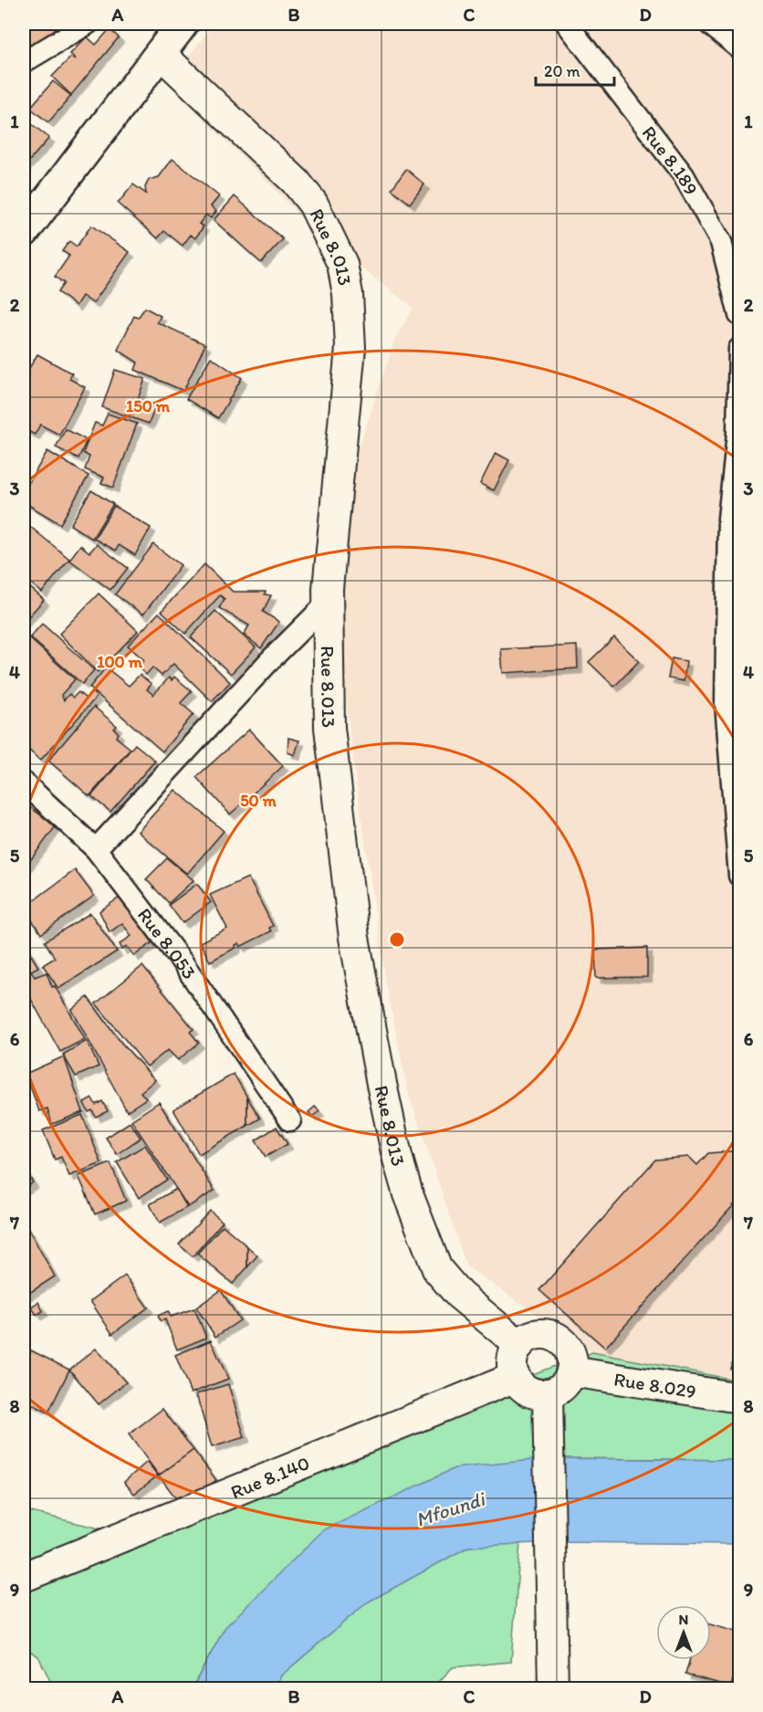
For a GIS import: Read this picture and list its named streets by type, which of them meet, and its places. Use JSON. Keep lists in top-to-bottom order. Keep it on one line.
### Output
{"streets":{"street":["Rue 8.189","Rue 8.013","Rue 8.053","Rue 8.029","Rue 8.140"]},"crossings":[["Rue 8.013","Rue 8.029"],["Rue 8.013","Rue 8.140"],["Rue 8.029","Rue 8.140"]],"water":["Mfoundi"],"scale_bar":"20 m","north":"top","grid":{"columns":["A","B","C","D"],"rows":["1","2","3","4","5","6","7","8","9"]},"rings":["150 m","100 m","50 m"]}
